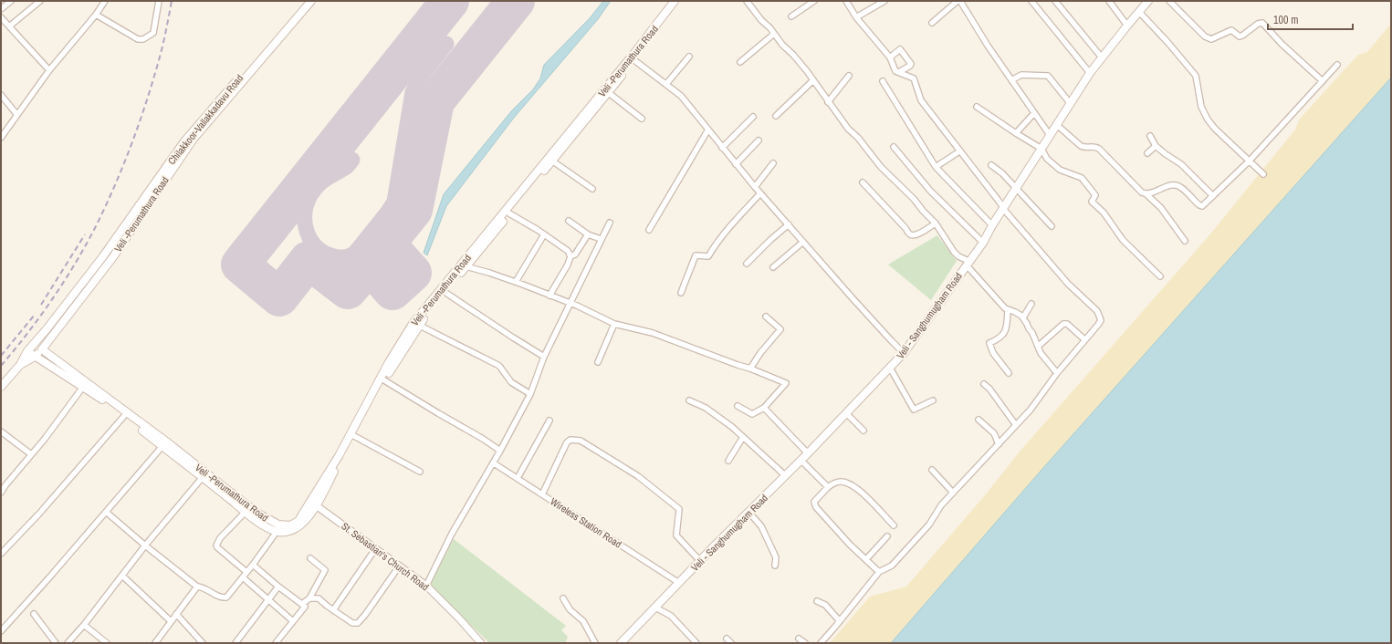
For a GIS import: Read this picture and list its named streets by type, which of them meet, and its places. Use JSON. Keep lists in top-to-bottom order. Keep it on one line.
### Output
{"streets":{"main road":["Veli -Perumathura Road","Chilakkoor-Vallakkadavu Road","Veli - Sanghumugham Road"],"street":["Wireless Station Road","St. Sebastian's Church Road"]},"crossings":[["Veli - Sanghumugham Road","Wireless Station Road"]],"scale_bar":"100 m"}
